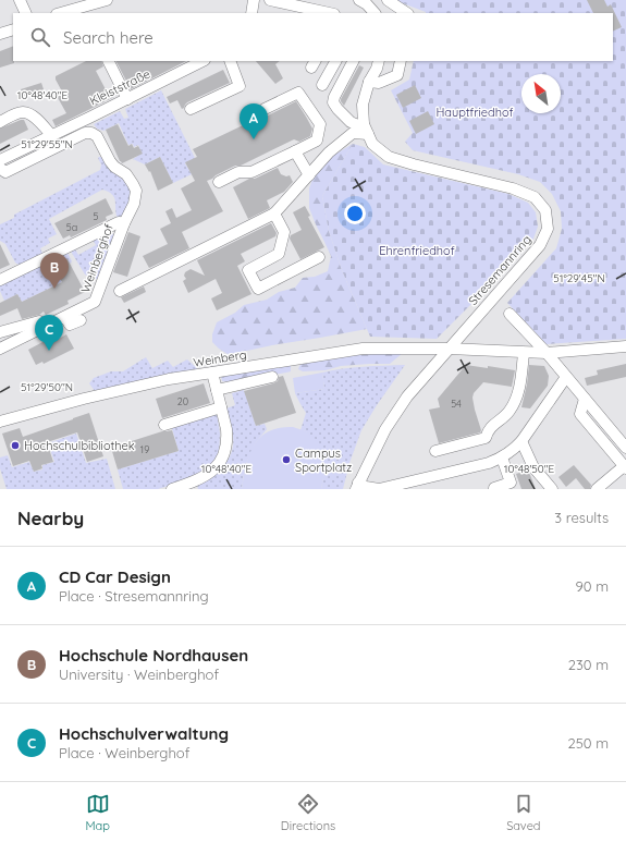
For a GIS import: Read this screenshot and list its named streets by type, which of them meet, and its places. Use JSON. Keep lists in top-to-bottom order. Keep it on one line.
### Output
{"streets":{"street":["Kleiststraße","Weinberghof","Stresemannring","Weinberg"]},"crossings":[["Stresemannring","Weinberg"]],"parks":["Hauptfriedhof","Ehrenfriedhof"],"places":["Hochschulbibliothek","Campus Sportplatz"],"house_numbers":["5","5a","20","54","19"],"north":"top left","page":{"search":"Search here","pins":["A","B","C"],"heading":["Nearby","3 results"],"list":[{"mark":"A","name":"CD Car Design","note":"Place · Stresemannring","value":"90 m"},{"mark":"B","name":"Hochschule Nordhausen","note":"University · Weinberghof","value":"230 m"},{"mark":"C","name":"Hochschulverwaltung","note":"Place · Weinberghof","value":"250 m"}],"nav":["Map","Directions","Saved"]},"coordinates":["10°48'40\"E","51°29'55\"N","51°29'45\"N","51°29'50\"N","10°48'50\"E"]}
